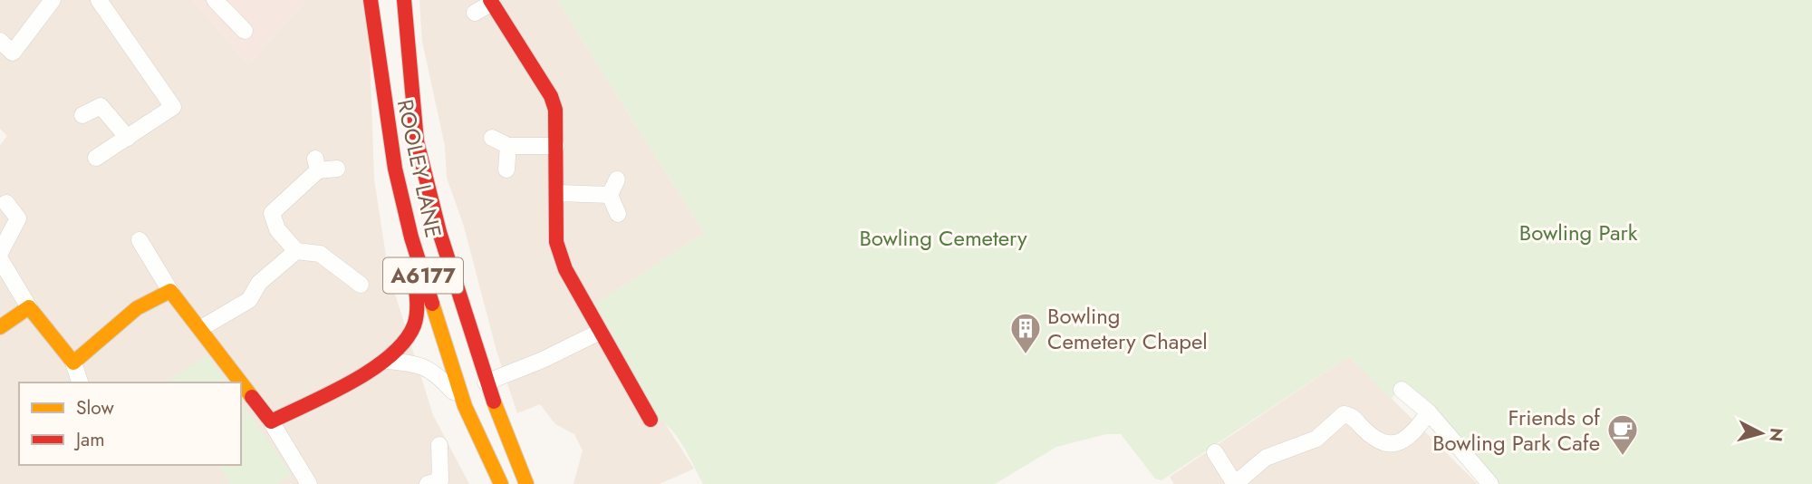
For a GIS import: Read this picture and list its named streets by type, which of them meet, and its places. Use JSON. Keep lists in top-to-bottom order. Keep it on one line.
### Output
{"streets":{"main road":["ROOLEY LANE","A6177"]},"parks":["Bowling Park","Bowling Cemetery"],"places":{"building":["Bowling Cemetery Chapel"],"cafe":["Friends of Bowling Park Cafe"]},"legend":["Slow","Jam"],"north":"right"}
